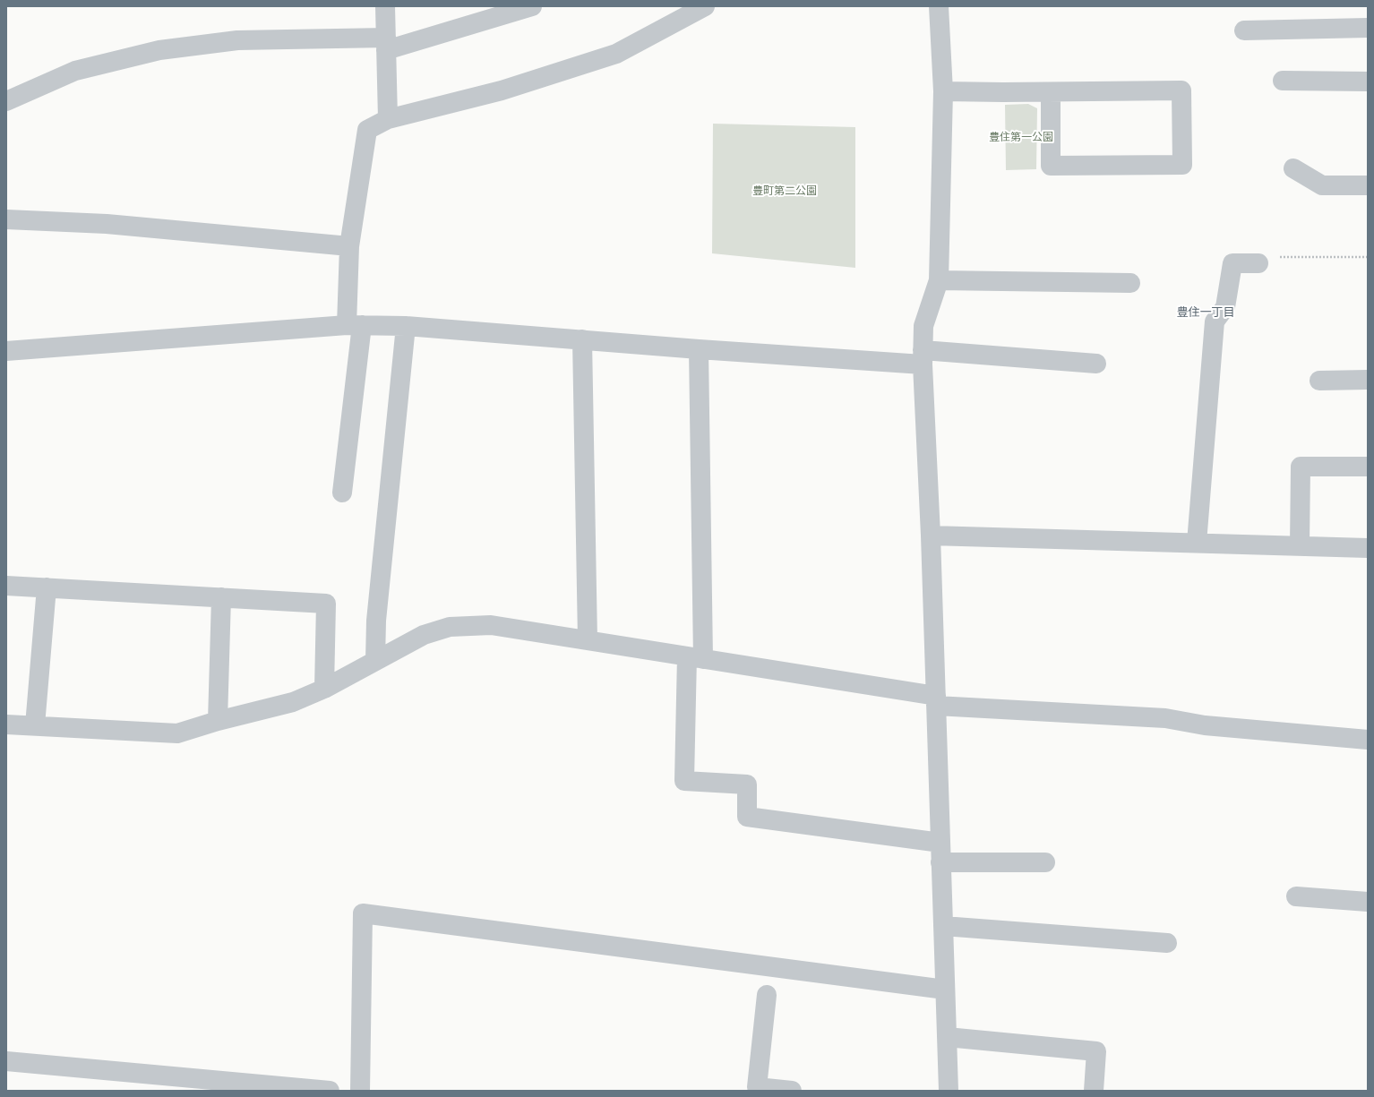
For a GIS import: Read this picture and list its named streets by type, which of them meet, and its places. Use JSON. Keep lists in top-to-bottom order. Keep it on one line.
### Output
{"districts":["豊住一丁目"],"parks":["豊住第一公園","豊町第二公園"]}
